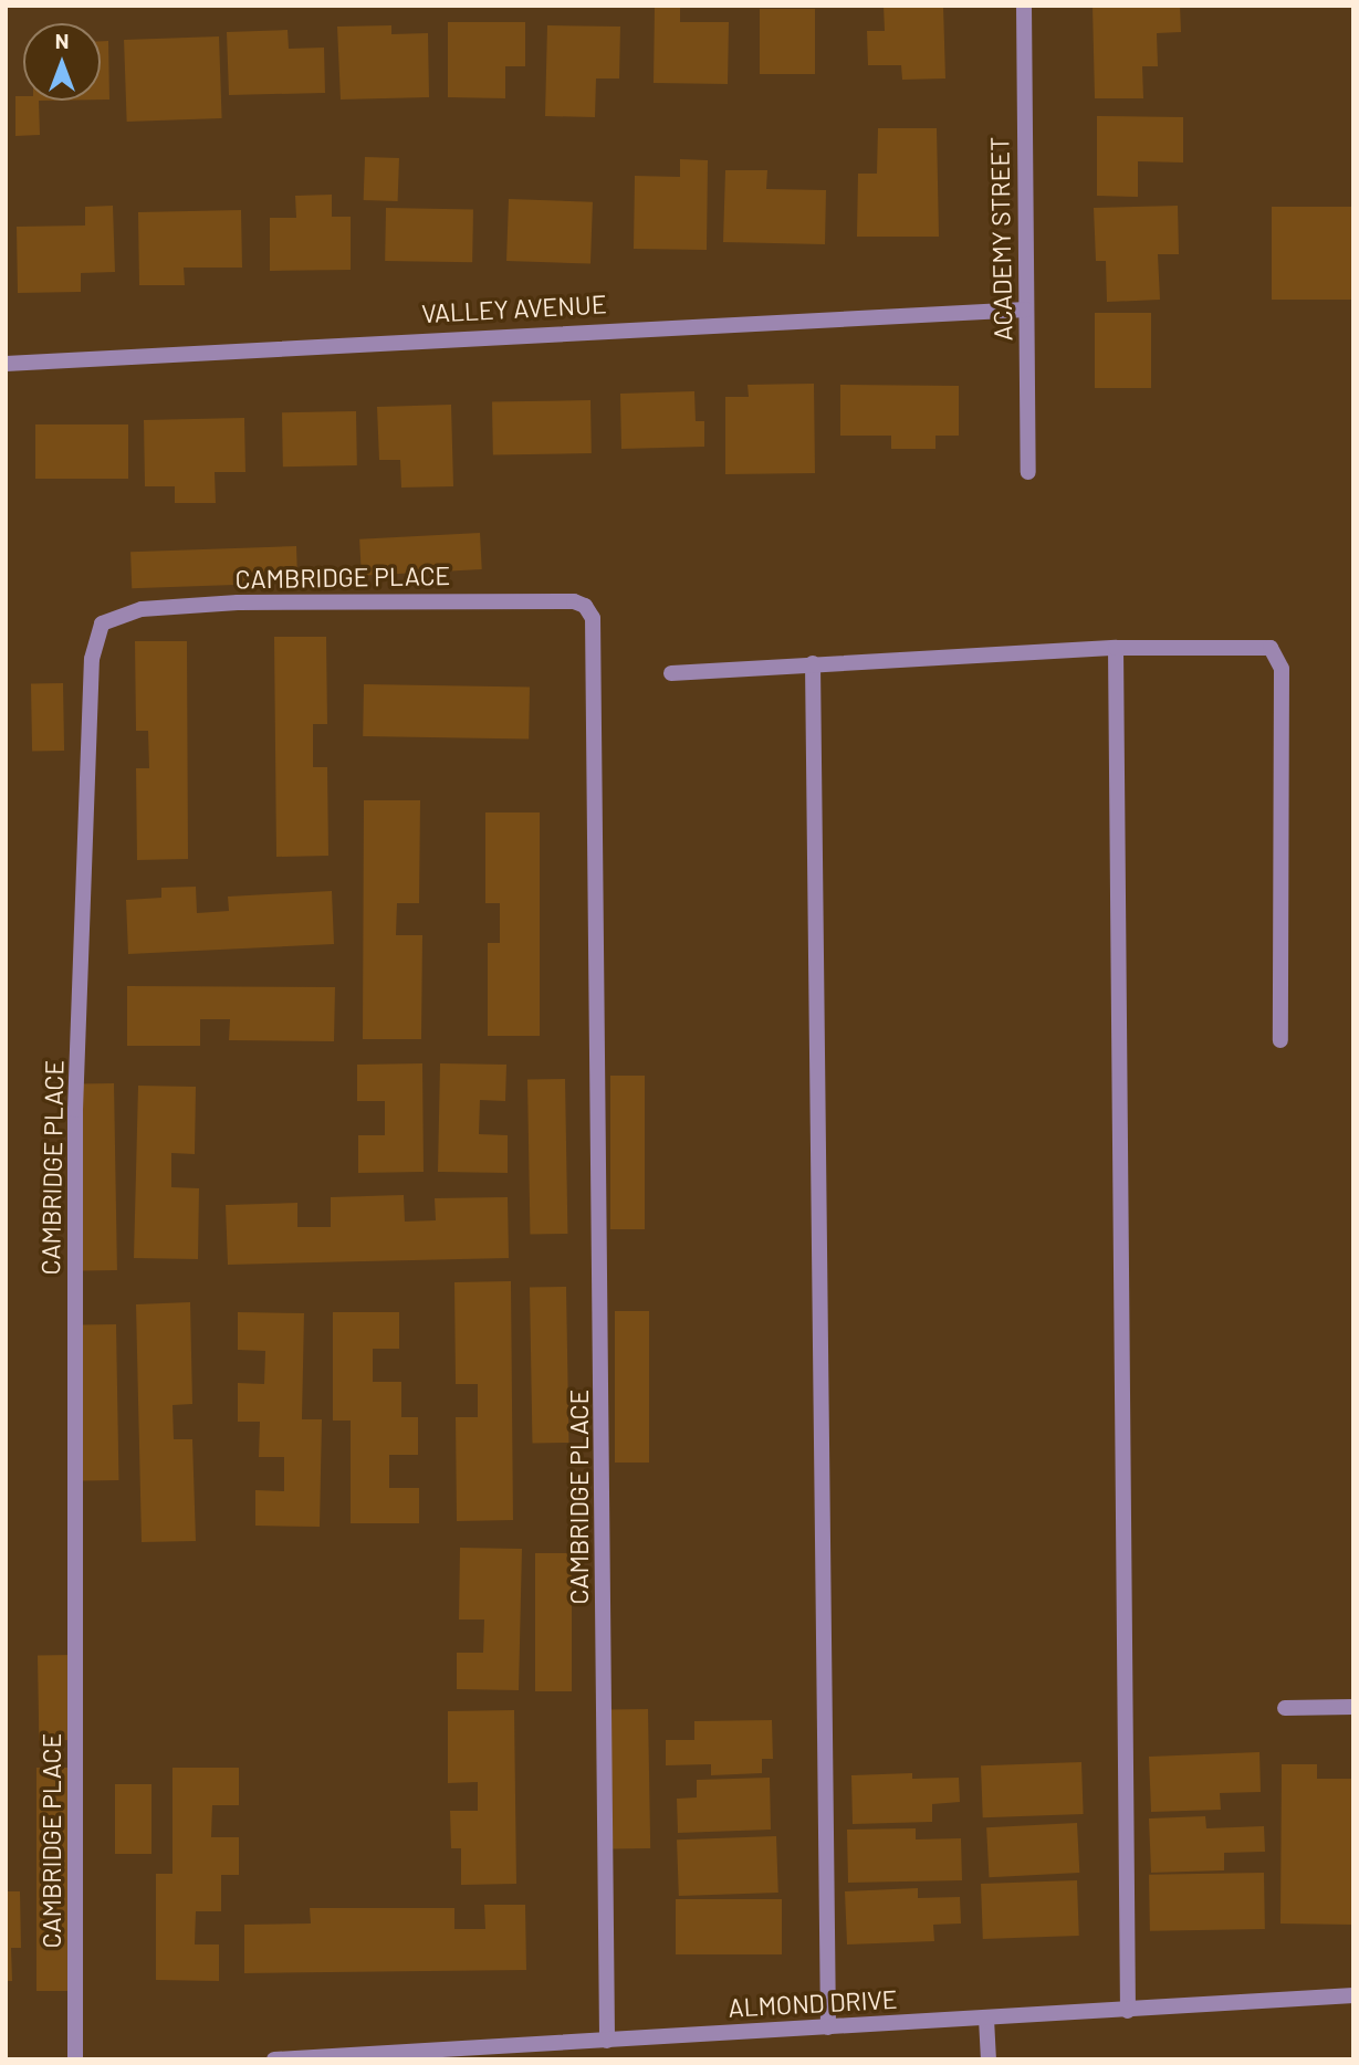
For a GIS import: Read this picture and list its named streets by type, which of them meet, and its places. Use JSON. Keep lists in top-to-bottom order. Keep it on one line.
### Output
{"streets":{"street":["ACADEMY STREET","VALLEY AVENUE","CAMBRIDGE PLACE","ALMOND DRIVE"]},"crossings":[["ACADEMY STREET","VALLEY AVENUE"],["CAMBRIDGE PLACE","ALMOND DRIVE"]],"north":"top"}
